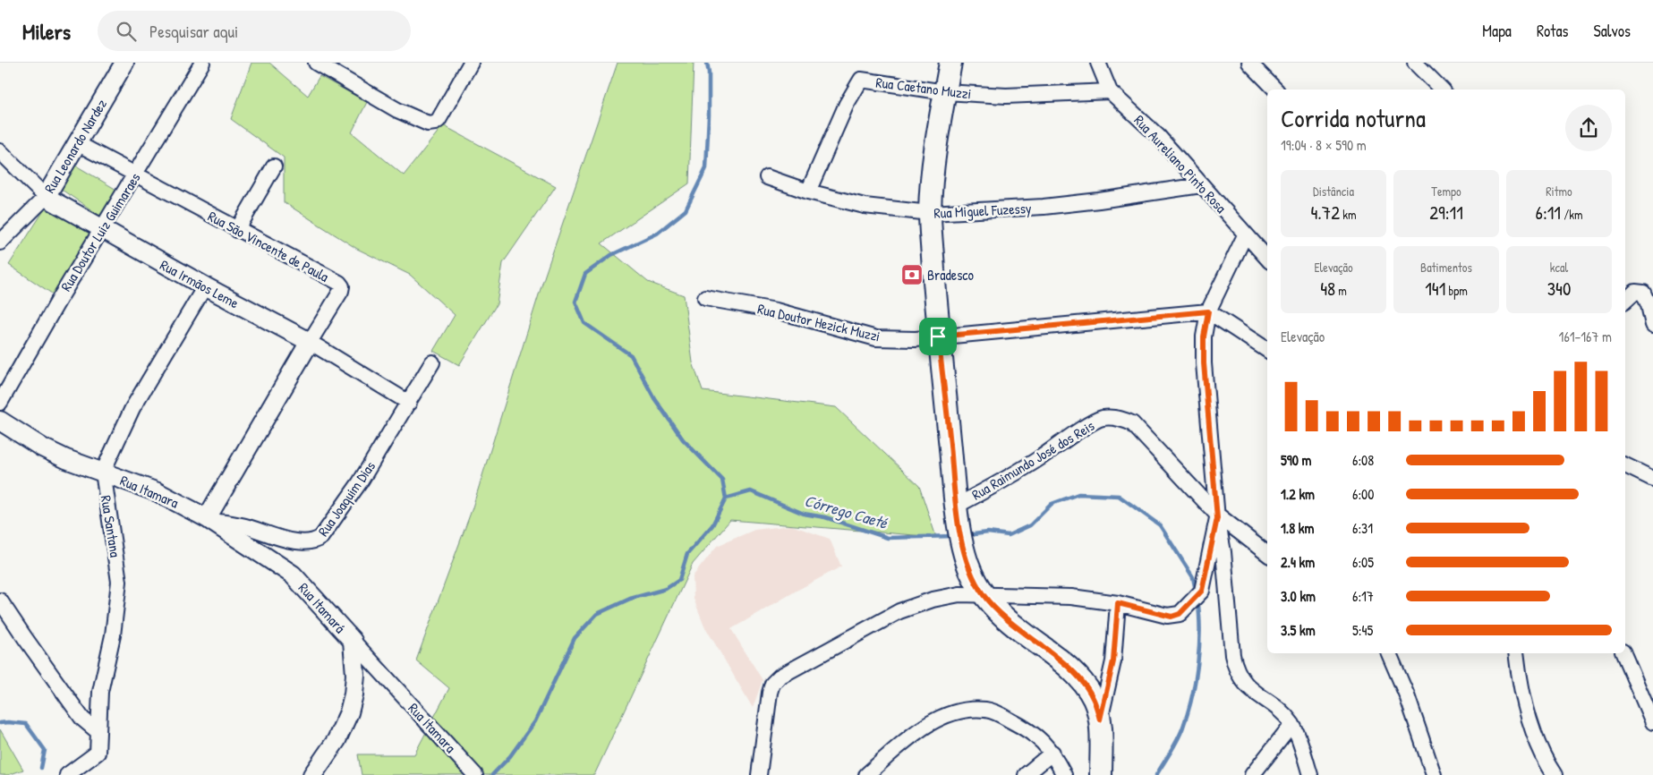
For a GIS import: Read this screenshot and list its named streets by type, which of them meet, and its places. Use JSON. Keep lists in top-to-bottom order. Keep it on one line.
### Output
{"streets":{"street":["Rua Caetano Muzzi","Rua Leonardo Nardez","Rua Aureliano Pinto Rosa","Rua Miguel Fuzessy","Rua Doutor Luiz Guimaraes","Rua São Vincente de Paula","Rua Irmãos Leme","Rua Doutor Hezick Muzzi","Rua Raimundo José dos Reis","Rua Itamara","Rua Joaquim Dias","Rua Santana","Rua Itamará"]},"crossings":[["Rua Caetano Muzzi","Rua Aureliano Pinto Rosa"],["Rua Caetano Muzzi","Rua Miguel Fuzessy"],["Rua Leonardo Nardez","Rua São Vincente de Paula"],["Rua Leonardo Nardez","Rua Irmãos Leme"],["Rua Aureliano Pinto Rosa","Rua Miguel Fuzessy"],["Rua Doutor Luiz Guimaraes","Rua São Vincente de Paula"],["Rua Doutor Luiz Guimaraes","Rua Irmãos Leme"],["Rua São Vincente de Paula","Rua Irmãos Leme"],["Rua São Vincente de Paula","Rua Itamara"],["Rua São Vincente de Paula","Rua Joaquim Dias"],["Rua Irmãos Leme","Rua Joaquim Dias"],["Rua Itamara","Rua Joaquim Dias"],["Rua Itamara","Rua Santana"],["Rua Itamara","Rua Itamará"]],"water":["Córrego Caeté"],"places":{"bank":["Bradesco"]},"page":{"header":"Milers","search":"Pesquisar aqui","nav":["Mapa","Rotas","Salvos"],"heading":["Corrida noturna","19:04 · 8 × 590 m"],"stats":[["Distância","4.72 km"],["Tempo","29:11"],["Ritmo","6:11 /km"],["Elevação","48 m"],["Batimentos","141 bpm"],["kcal","340"]],"chart":["Elevação","161–167 m"],"list":[{"name":"590 m","note":"6:08"},{"name":"1.2 km","note":"6:00"},{"name":"1.8 km","note":"6:31"},{"name":"2.4 km","note":"6:05"},{"name":"3.0 km","note":"6:17"},{"name":"3.5 km","note":"5:45"}]}}
